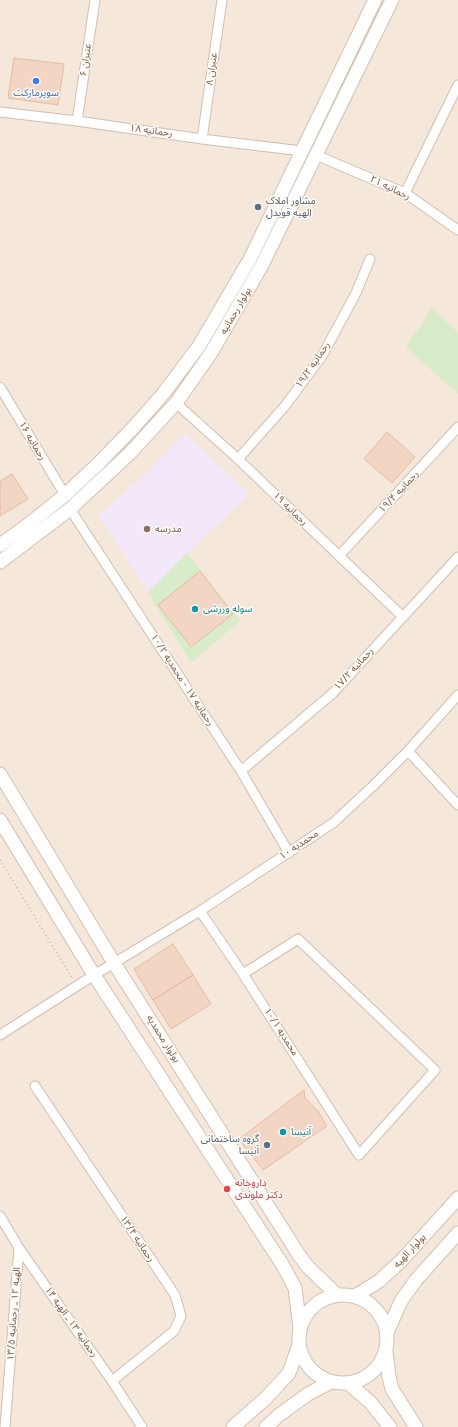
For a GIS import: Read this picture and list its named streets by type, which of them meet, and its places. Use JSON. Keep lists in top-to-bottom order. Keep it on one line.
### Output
{"streets":{"main road":["بولوار رحمانیه","بولوار محمدیه","بولوار الهیه"],"street":["عنبران ۶","عنبران ۸","رحمانیه ۱۸","رحمانیه ۲۱","رحمانیه ۱۹/۲","رحمانیه ۱۶","رحمانیه ۱۹/۴","رحمانیه ۱۹","رحمانیه ۱۷/۲","رحمانیه ۱۷ - محمدیه ۱۰/۲","محمدیه ۱۰","محمدیه ۱۰/۱","رحمانیه ۱۳/۴","الهیه ۱۲ ـ رحمانیه ۱۳/۵","رحمانیه ۱۳ ـ الهیه ۱۴"]},"crossings":[["عنبران ۶","رحمانیه ۱۸"],["عنبران ۸","رحمانیه ۱۸"],["رحمانیه ۱۸","بولوار رحمانیه"],["رحمانیه ۲۱","بولوار رحمانیه"],["بولوار رحمانیه","رحمانیه ۱۶"],["بولوار رحمانیه","رحمانیه ۱۹"],["بولوار رحمانیه","رحمانیه ۱۷ - محمدیه ۱۰/۲"],["رحمانیه ۱۹/۲","رحمانیه ۱۹"],["رحمانیه ۱۹/۴","رحمانیه ۱۹"],["رحمانیه ۱۹","رحمانیه ۱۷/۲"],["رحمانیه ۱۷/۲","رحمانیه ۱۷ - محمدیه ۱۰/۲"],["رحمانیه ۱۷ - محمدیه ۱۰/۲","محمدیه ۱۰"],["محمدیه ۱۰","محمدیه ۱۰/۱"],["محمدیه ۱۰","بولوار محمدیه"],["بولوار محمدیه","بولوار الهیه"],["رحمانیه ۱۳/۴","رحمانیه ۱۳ ـ الهیه ۱۴"],["الهیه ۱۲ ـ رحمانیه ۱۳/۵","رحمانیه ۱۳ ـ الهیه ۱۴"]],"places":["سوپرمارکت","مشاور املاک الهیه قویدل","مدرسه","سوله ورزشی","آنیسا","گروه ساختمانی آنیسا","داروخانه دکتر ملوندی"]}
